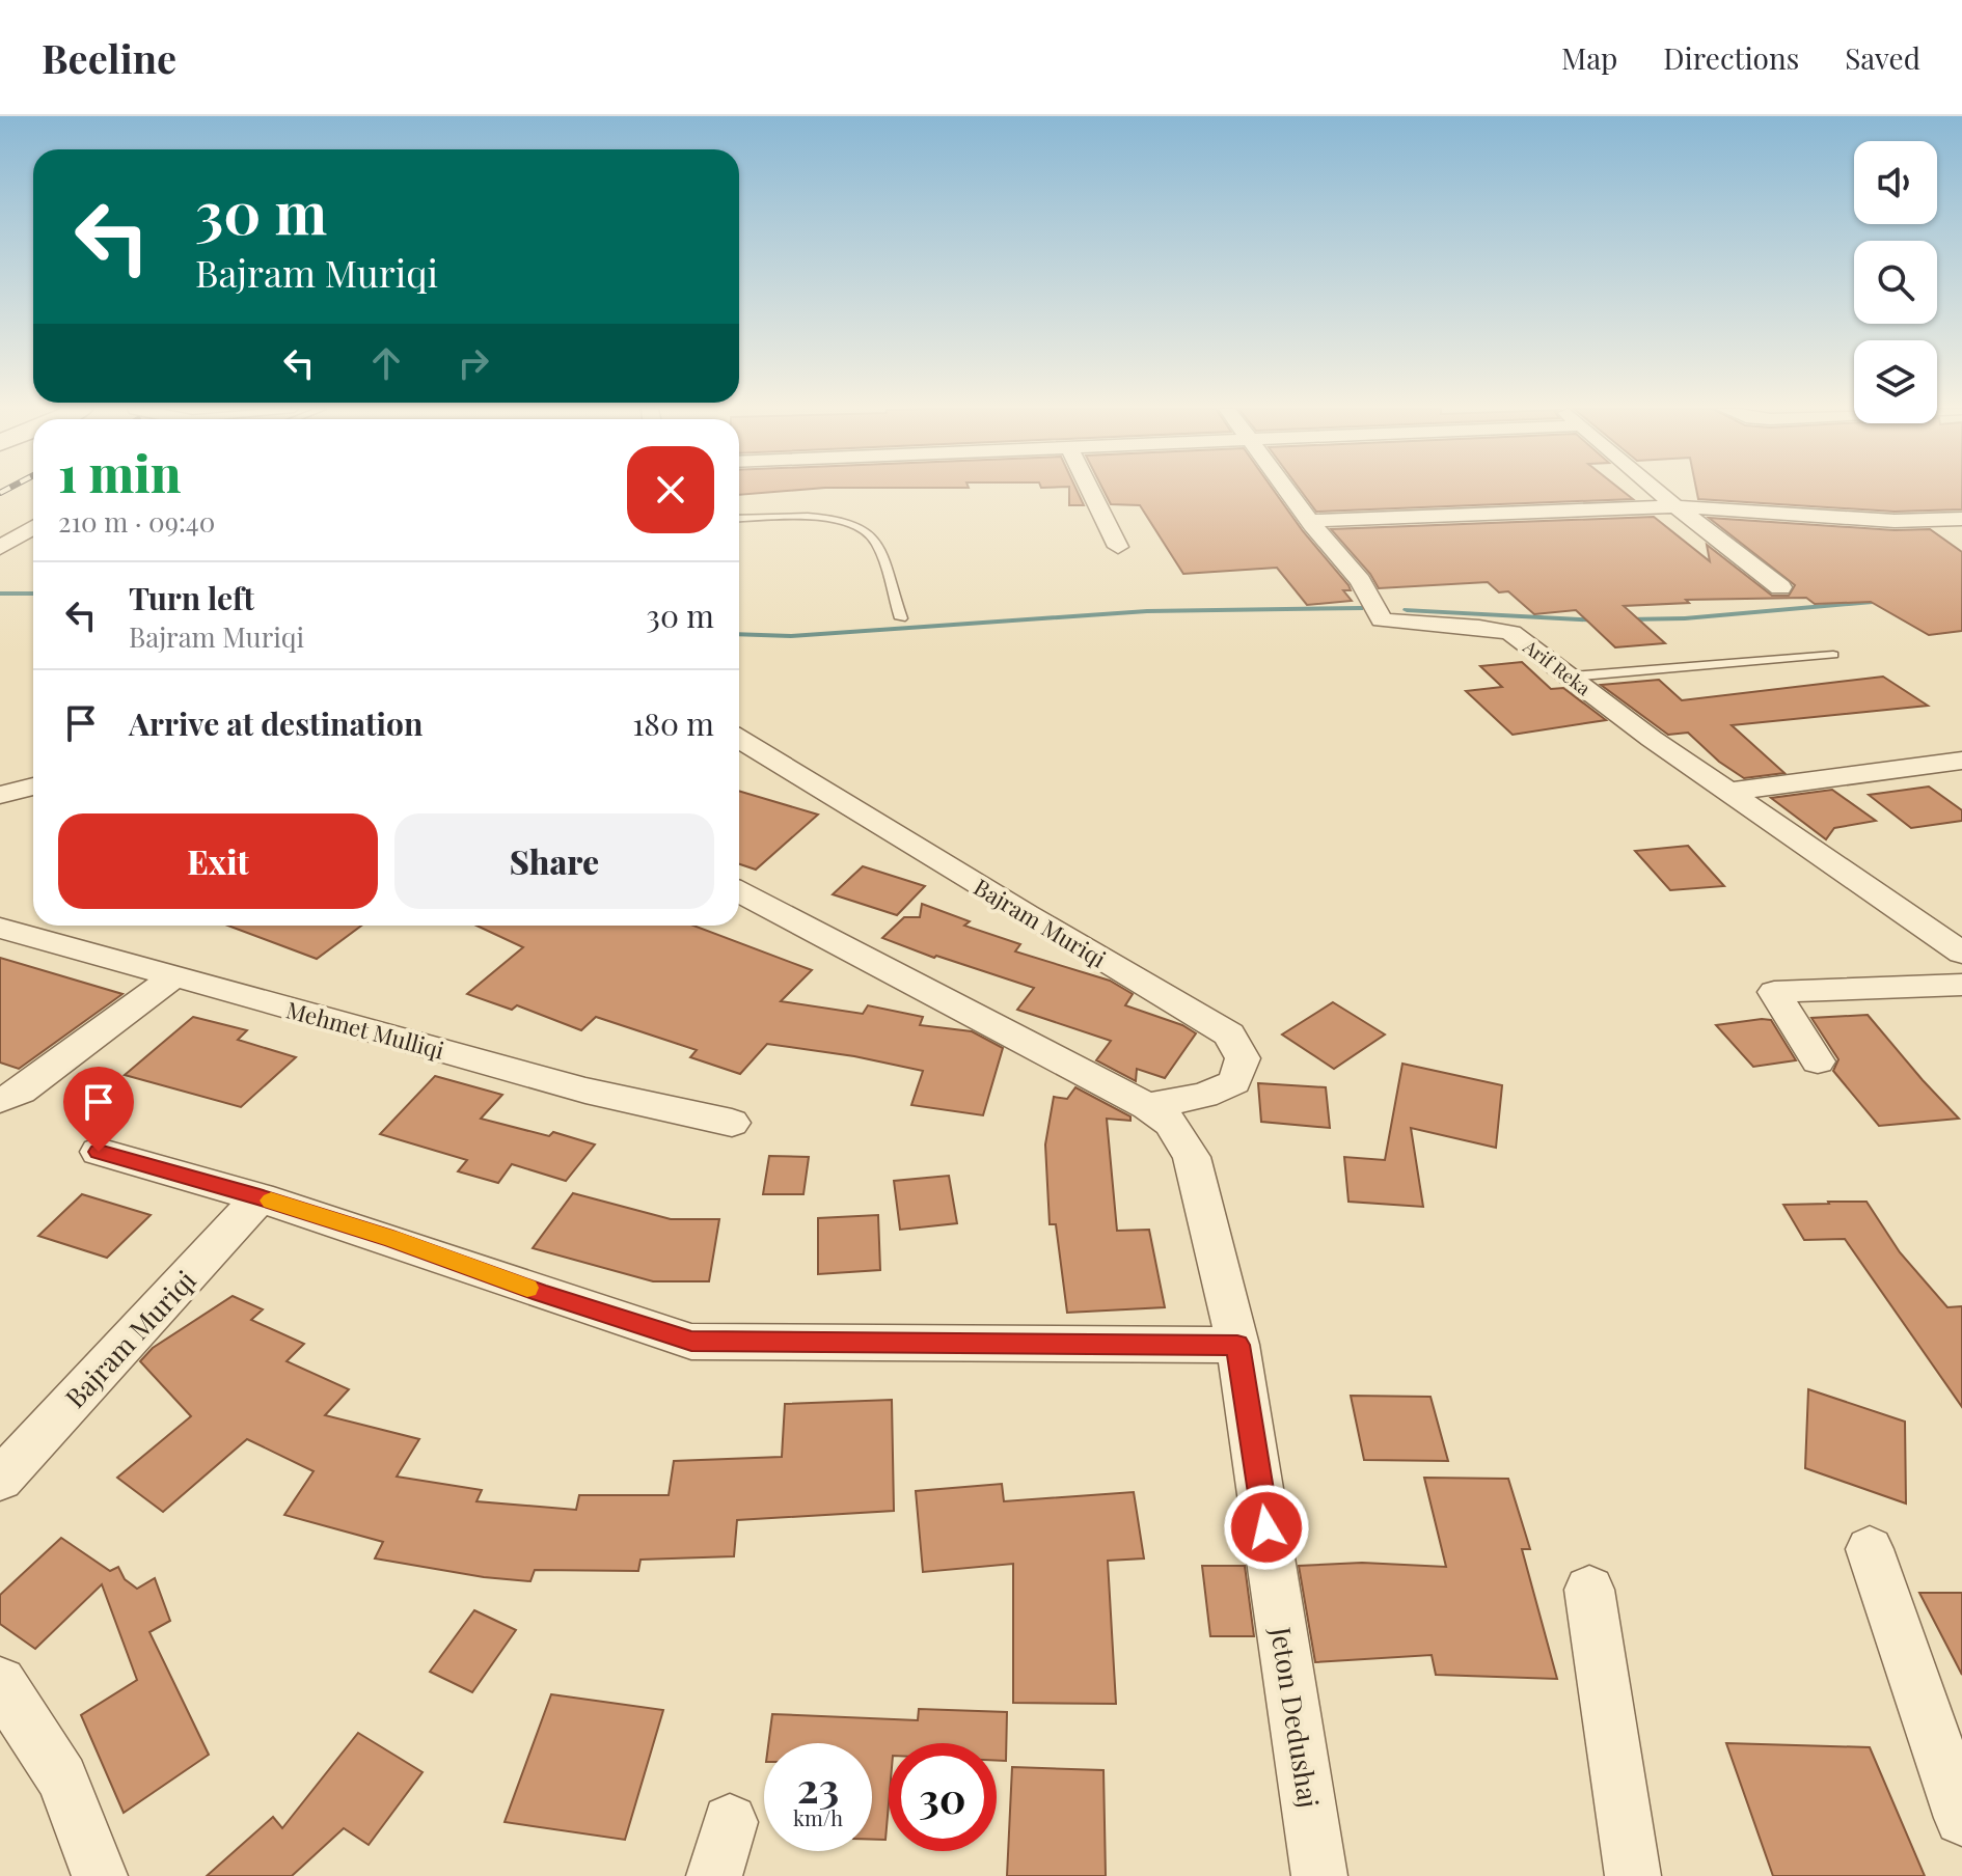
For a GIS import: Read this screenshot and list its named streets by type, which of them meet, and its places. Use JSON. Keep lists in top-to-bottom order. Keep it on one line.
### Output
{"streets":{"street":["Arif Reka","Bajram Muriqi","Mehmet Mulliqi","Jeton Dedushaj"]},"page":{"header":"Beeline","nav":["Map","Directions","Saved"],"turn":["30 m","Bajram Muriqi"],"heading":["1 min","210 m · 09:40"],"list":[{"name":"Turn left","note":"Bajram Muriqi","value":"30 m"},{"name":"Arrive at destination","value":"180 m"}],"buttons":["Exit","Share"],"speed":"23 km/h","limit":"30"}}
